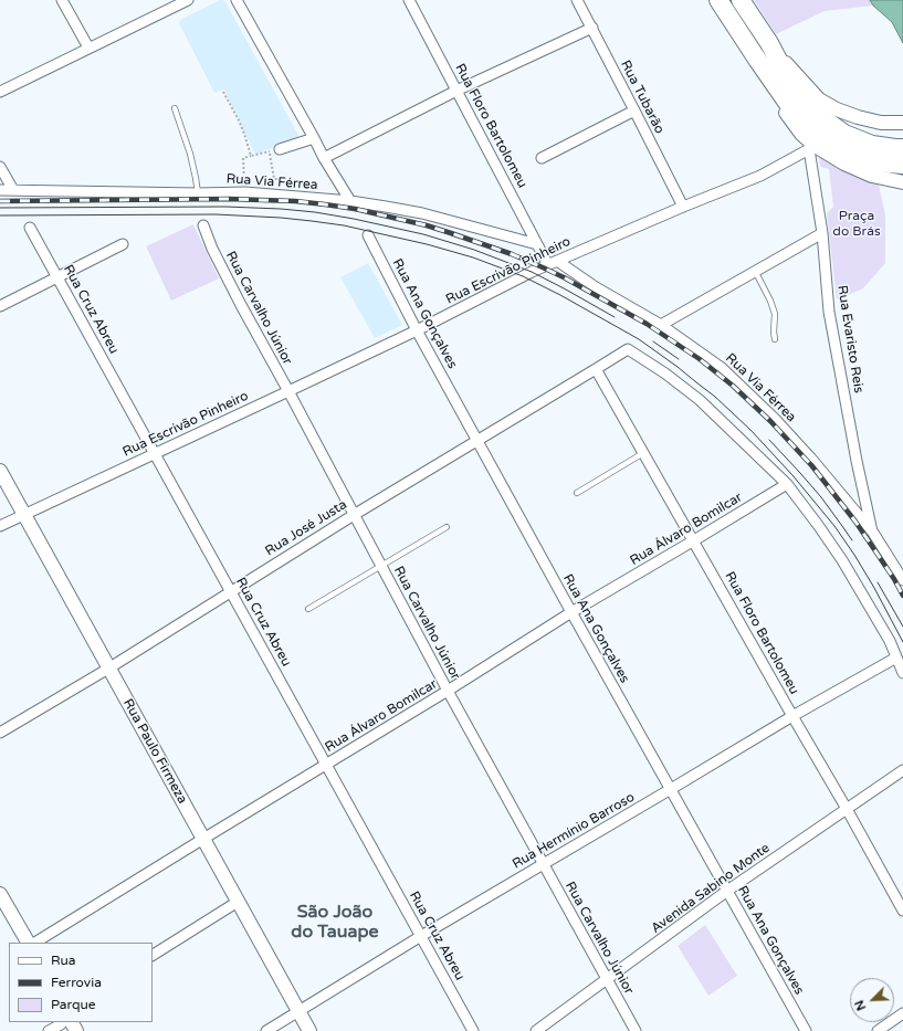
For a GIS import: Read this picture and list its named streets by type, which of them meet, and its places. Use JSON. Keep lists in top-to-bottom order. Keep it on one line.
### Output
{"streets":{"street":["Rua Tubarão","Rua Floro Bartolomeu","Rua Via Férrea","Rua Escrivão Pinheiro","Rua Carvalho Júnior","Rua Cruz Abreu","Rua Ana Gonçalves","Rua Evaristo Reis","Rua José Justa","Rua Álvaro Bomilcar","Rua Paulo Firmeza","Rua Hermínio Barroso","Avenida Sabino Monte"]},"crossings":[["Rua Tubarão","Rua Escrivão Pinheiro"],["Rua Floro Bartolomeu","Rua Via Férrea"],["Rua Floro Bartolomeu","Rua Escrivão Pinheiro"],["Rua Floro Bartolomeu","Rua José Justa"],["Rua Floro Bartolomeu","Rua Álvaro Bomilcar"],["Rua Floro Bartolomeu","Rua Hermínio Barroso"],["Rua Floro Bartolomeu","Avenida Sabino Monte"],["Rua Via Férrea","Rua Escrivão Pinheiro"],["Rua Via Férrea","Rua Evaristo Reis"],["Rua Escrivão Pinheiro","Rua Carvalho Júnior"],["Rua Escrivão Pinheiro","Rua Cruz Abreu"],["Rua Escrivão Pinheiro","Rua Ana Gonçalves"],["Rua Escrivão Pinheiro","Rua Evaristo Reis"],["Rua Escrivão Pinheiro","Rua Paulo Firmeza"],["Rua Carvalho Júnior","Rua José Justa"],["Rua Carvalho Júnior","Rua Álvaro Bomilcar"],["Rua Carvalho Júnior","Rua Hermínio Barroso"],["Rua Carvalho Júnior","Avenida Sabino Monte"],["Rua Cruz Abreu","Rua José Justa"],["Rua Cruz Abreu","Rua Álvaro Bomilcar"],["Rua Cruz Abreu","Rua Hermínio Barroso"],["Rua Ana Gonçalves","Rua José Justa"],["Rua Ana Gonçalves","Rua Álvaro Bomilcar"],["Rua Ana Gonçalves","Rua Hermínio Barroso"],["Rua Ana Gonçalves","Avenida Sabino Monte"],["Rua José Justa","Rua Álvaro Bomilcar"],["Rua José Justa","Rua Paulo Firmeza"],["Rua Álvaro Bomilcar","Rua Paulo Firmeza"],["Rua Paulo Firmeza","Rua Hermínio Barroso"]],"districts":["São João do Tauape"],"parks":["Praça do Brás"],"legend":["Rua","Ferrovia","Parque"],"north":"bottom left"}
